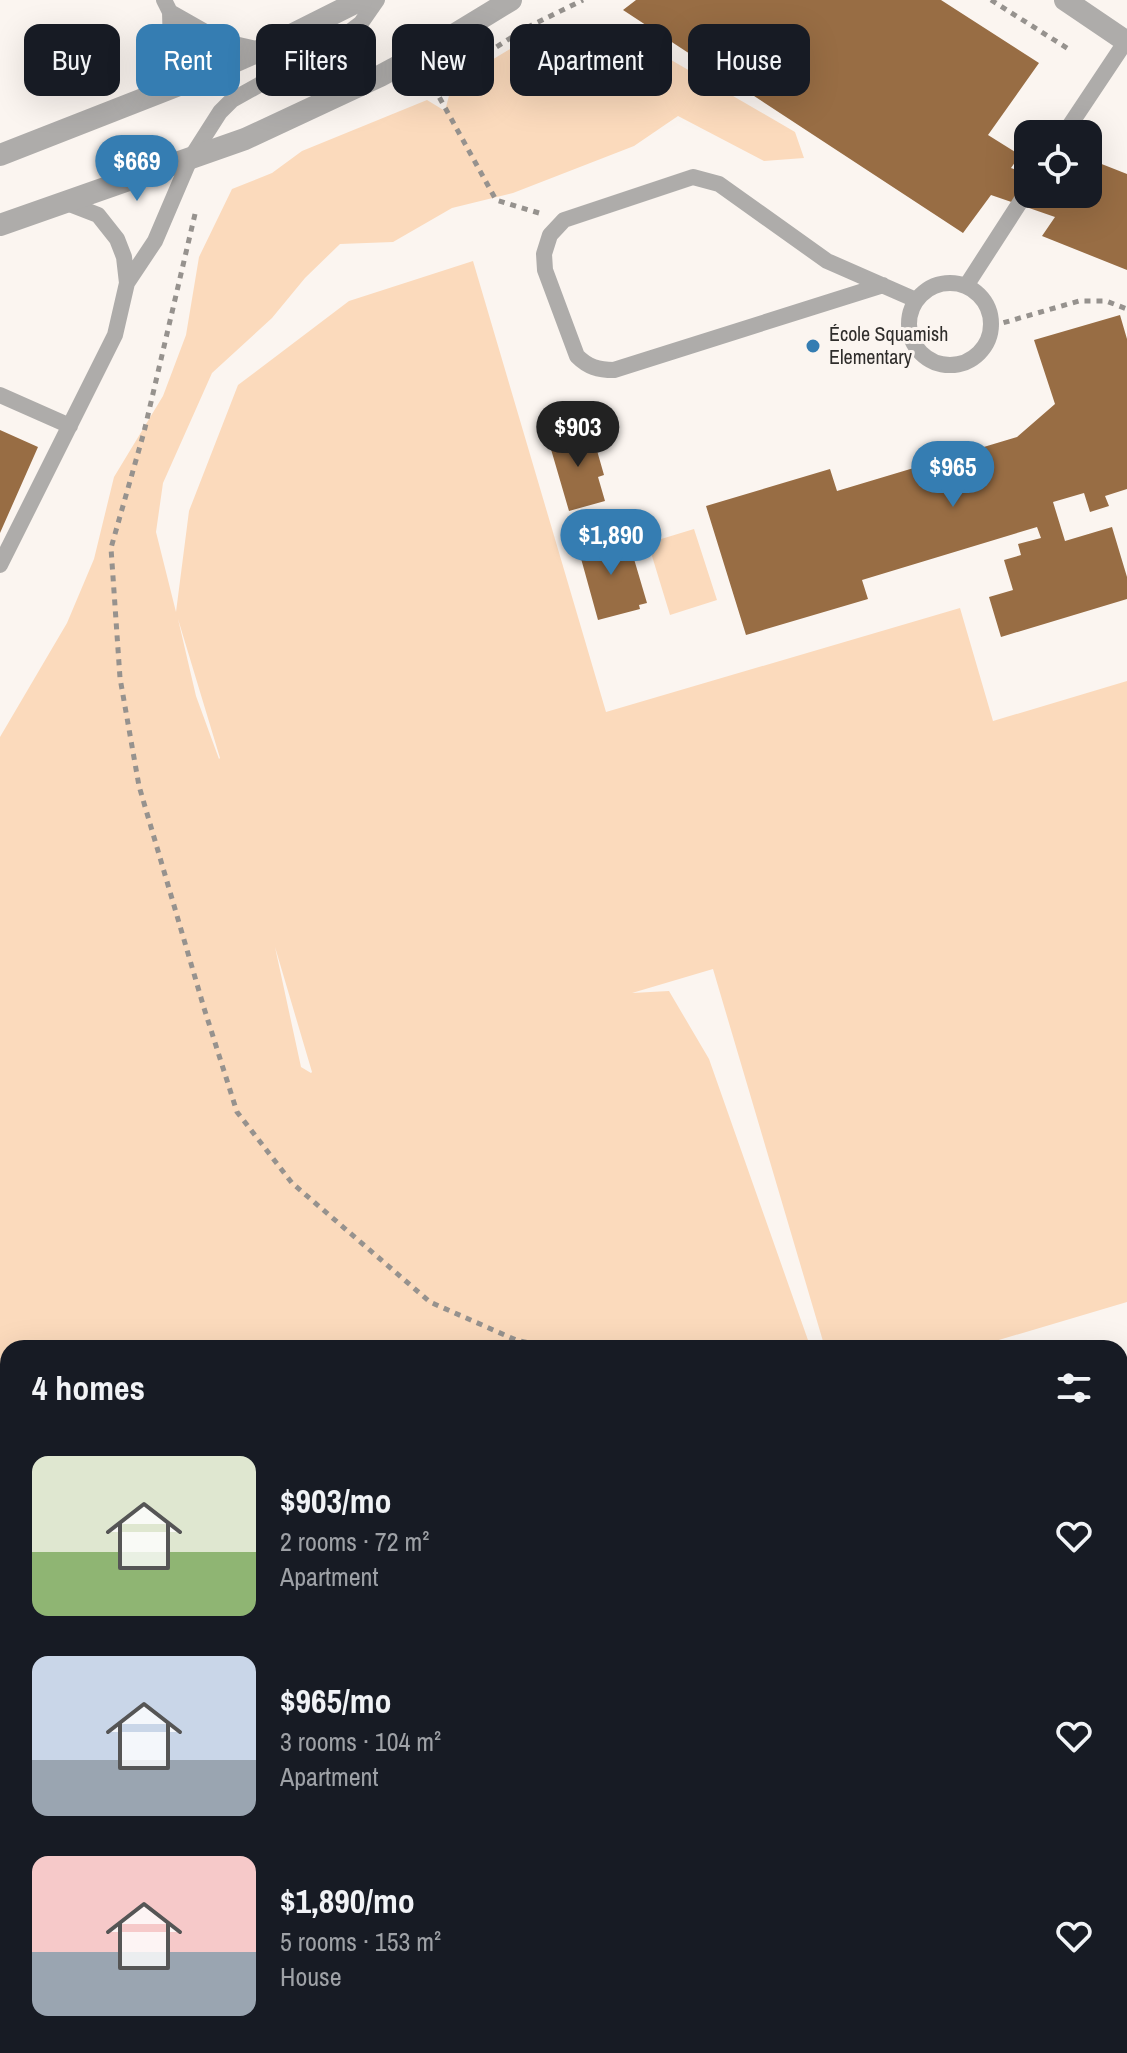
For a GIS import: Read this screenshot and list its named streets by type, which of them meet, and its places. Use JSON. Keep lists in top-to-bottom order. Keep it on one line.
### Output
{"places":["École Squamish Elementary"],"page":{"chip":["Buy","Rent","Filters","New","Apartment","House"],"price":["$669","$903","$965","$1,890"],"heading":"4 homes","list":[{"name":"$903/mo","note":"2 rooms · 72 m² · Apartment"},{"name":"$965/mo","note":"3 rooms · 104 m² · Apartment"},{"name":"$1,890/mo","note":"5 rooms · 153 m² · House"}]}}
